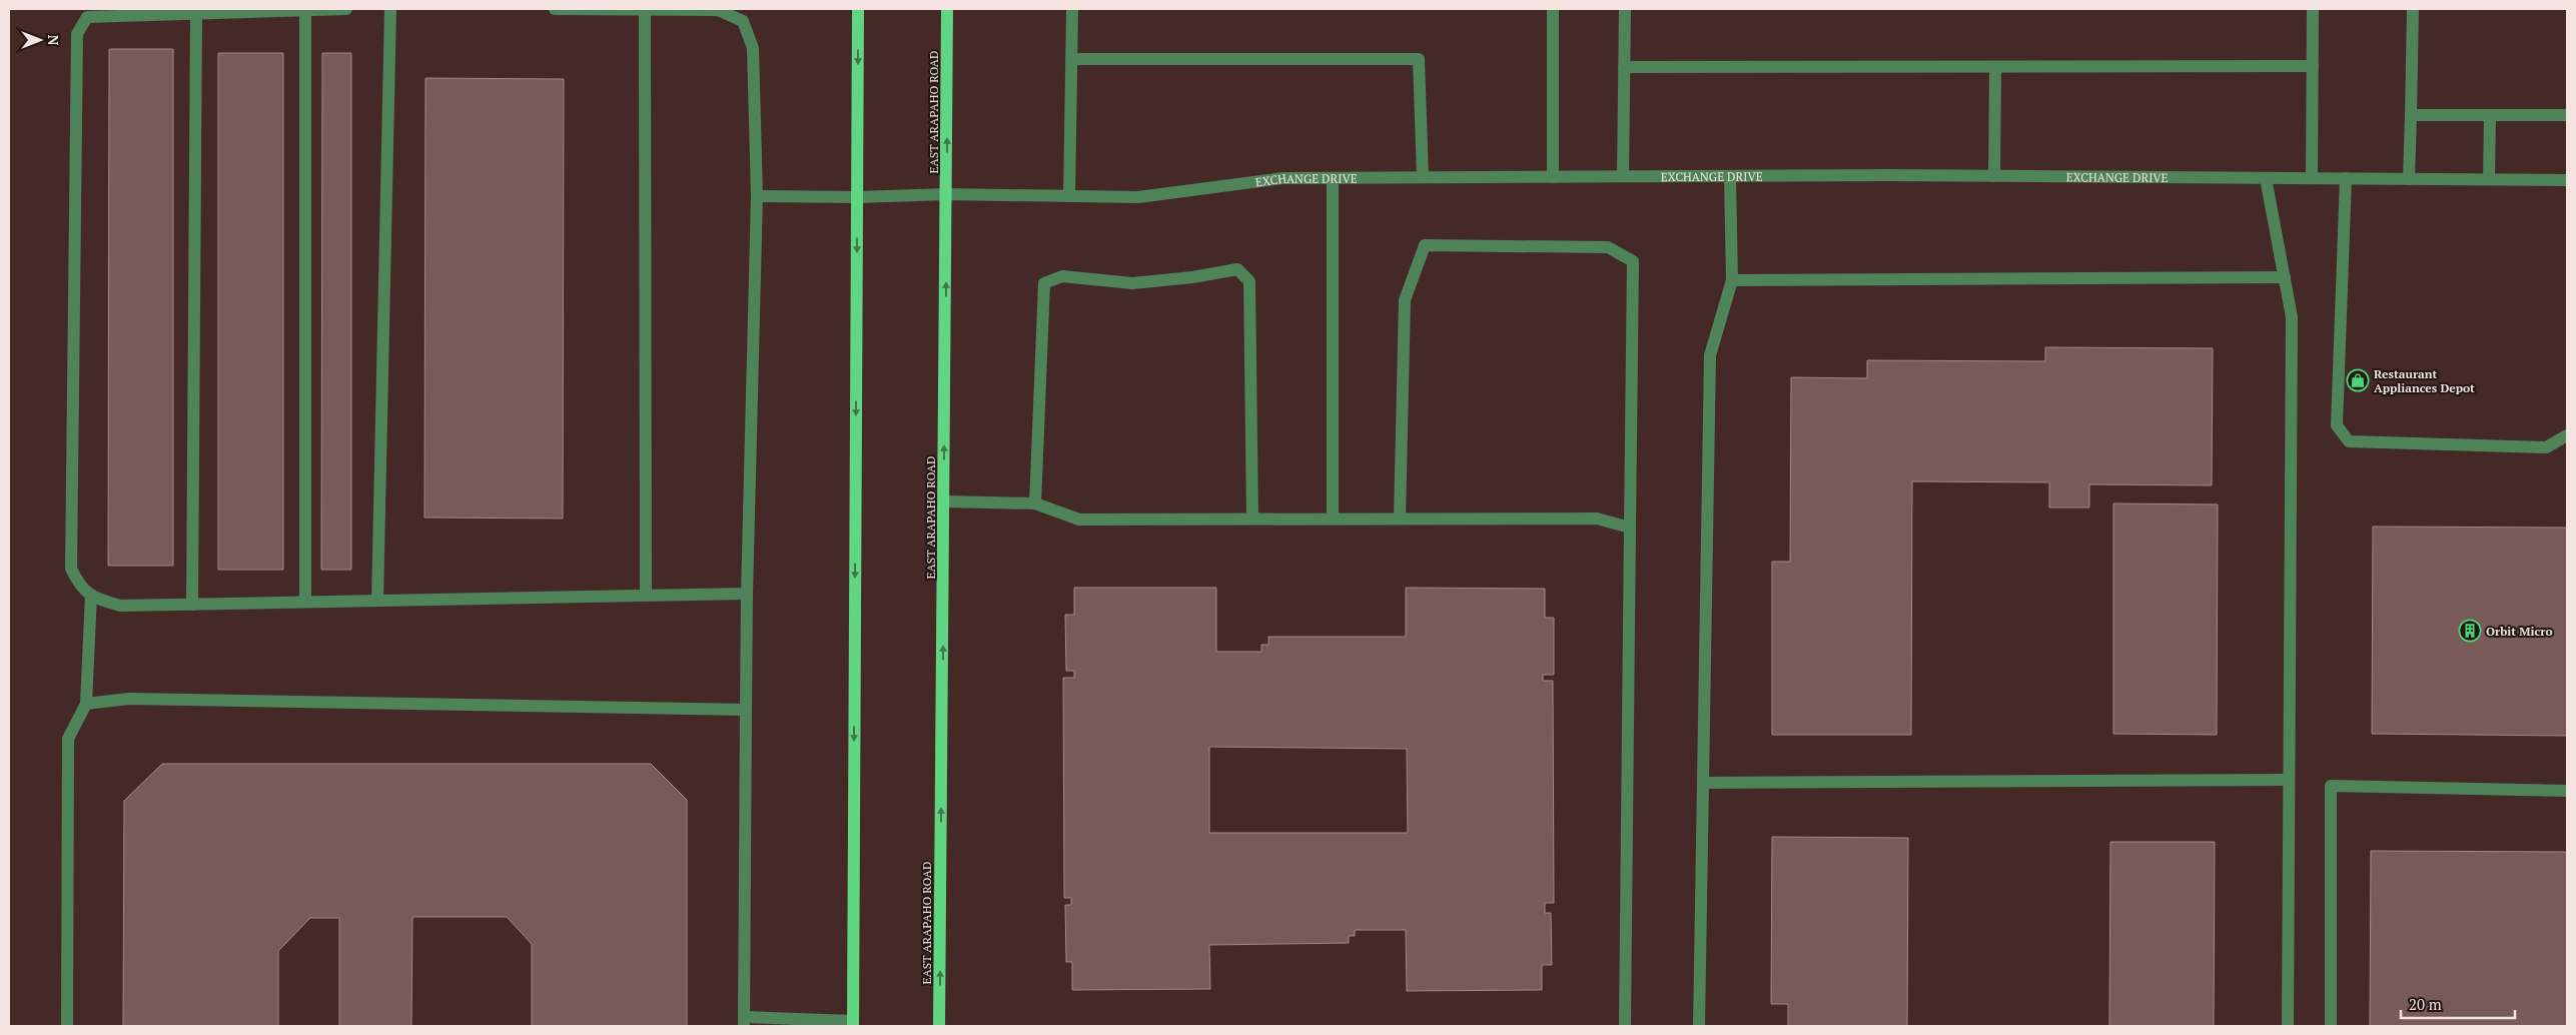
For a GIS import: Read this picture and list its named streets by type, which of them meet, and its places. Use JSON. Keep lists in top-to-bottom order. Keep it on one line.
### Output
{"streets":{"main road":["EAST ARAPAHO ROAD"],"street":["EXCHANGE DRIVE"]},"crossings":[["EAST ARAPAHO ROAD","EXCHANGE DRIVE"]],"places":{"shop":["Restaurant Appliances Depot"],"building":["Orbit Micro"]},"scale_bar":"20 m","north":"right"}
